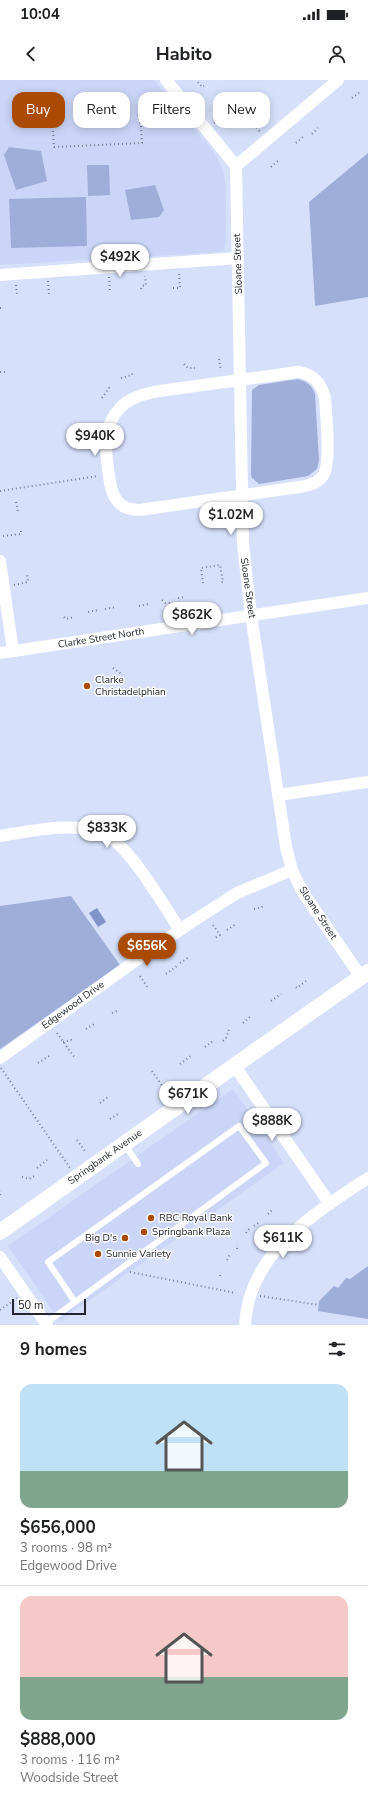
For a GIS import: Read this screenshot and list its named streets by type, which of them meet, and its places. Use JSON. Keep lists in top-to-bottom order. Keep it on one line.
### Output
{"streets":{"main road":["Springbank Avenue"],"street":["Sloane Street","Clarke Street North","Edgewood Drive"]},"crossings":[["Sloane Street","Clarke Street North"],["Sloane Street","Edgewood Drive"],["Sloane Street","Springbank Avenue"]],"places":["Clarke Christadelphian","RBC Royal Bank","Springbank Plaza","Big D's","Sunnie Variety"],"scale_bar":"50 m","page":{"status":"10:04","header":"Habito","chip":["Buy","Rent","Filters","New"],"price":["$492K","$940K","$1.02M","$862K","$833K","$656K","$671K","$888K","$611K"],"scale":"50 m","heading":"9 homes","list":[{"name":"$656,000","note":"3 rooms · 98 m² · Edgewood Drive"},{"name":"$888,000","note":"3 rooms · 116 m² · Woodside Street"}]}}
